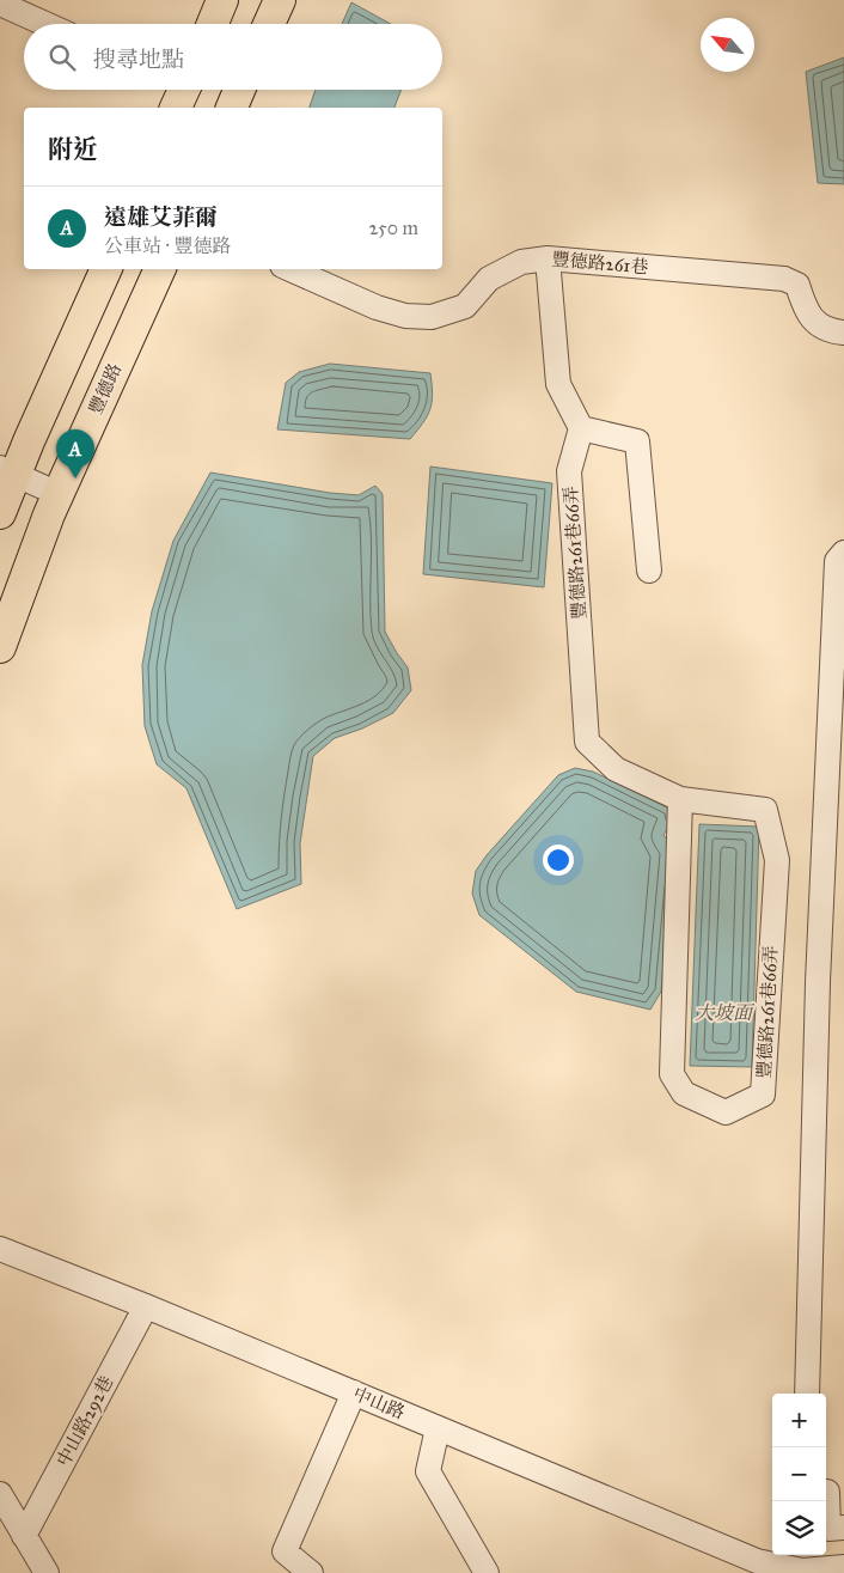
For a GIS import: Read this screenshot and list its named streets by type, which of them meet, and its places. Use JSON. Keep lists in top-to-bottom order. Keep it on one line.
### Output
{"streets":{"main road":["豐德路"],"street":["豐德路261巷","豐德路261巷66弄","中山路","中山路292巷"]},"crossings":[["中山路","中山路292巷"]],"water":["大坡面"],"north":"top left","page":{"search":"搜尋地點","heading":"附近","list":[{"mark":"A","name":"遠雄艾菲爾","note":"公車站 · 豐德路","value":"250 m"}],"pins":"A","map_buttons":["+","−"]}}
